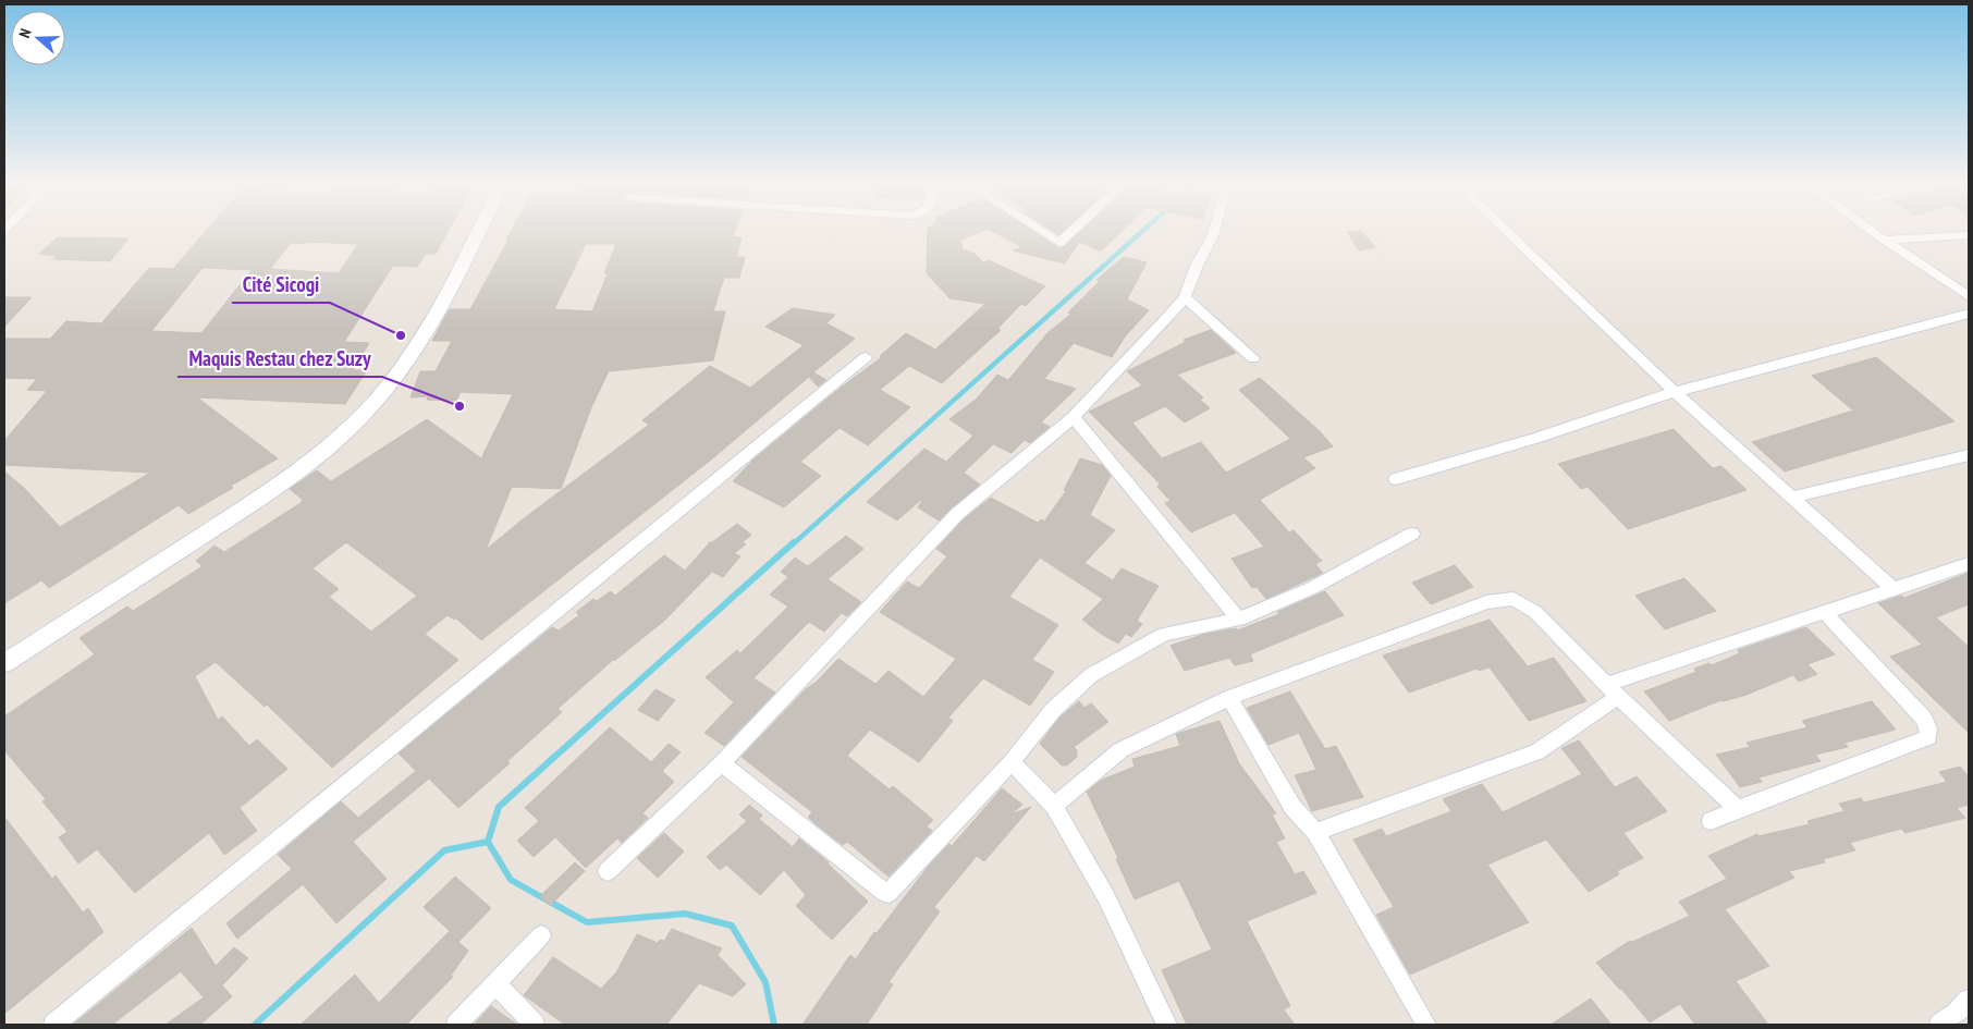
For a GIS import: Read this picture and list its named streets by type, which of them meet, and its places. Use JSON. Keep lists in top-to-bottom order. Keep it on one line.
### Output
{"places":["Cité Sicogi","Maquis Restau chez Suzy"],"north":"left"}
